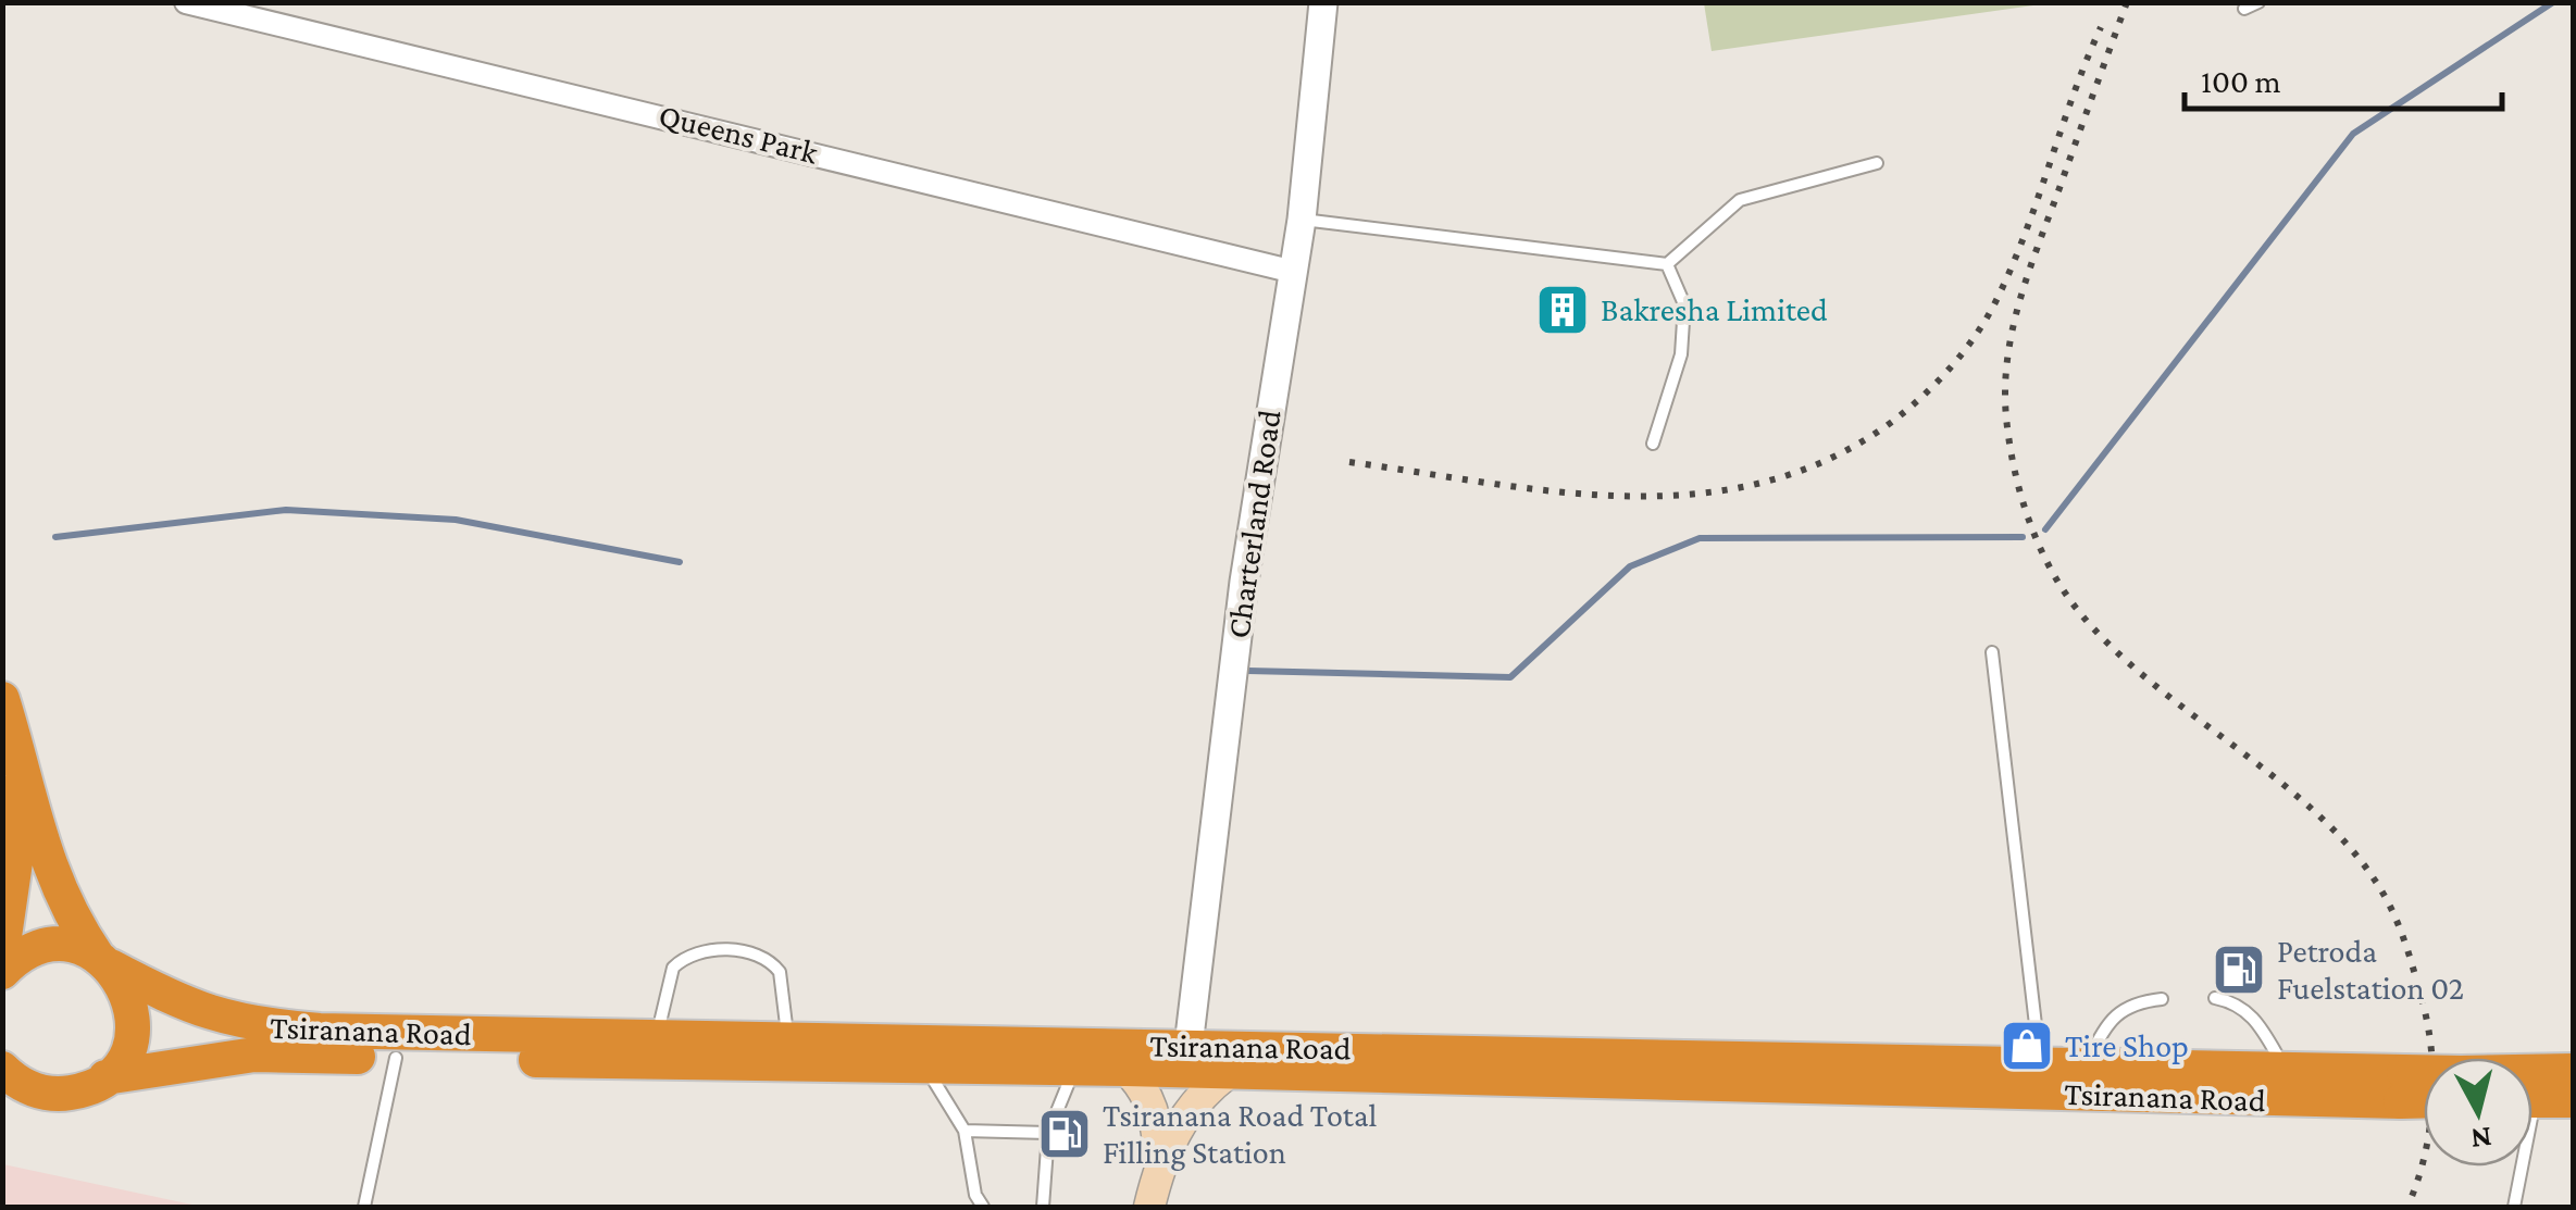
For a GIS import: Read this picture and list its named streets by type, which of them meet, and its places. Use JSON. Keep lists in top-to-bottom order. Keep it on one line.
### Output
{"streets":{"highway":["Tsiranana Road"],"street":["Queens Park","Charterland Road"]},"crossings":[["Queens Park","Charterland Road"],["Charterland Road","Tsiranana Road"]],"places":{"building":["Bakresha Limited"],"fuel station":["Petroda Fuelstation 02","Tsiranana Road Total Filling Station"],"shop":["Tire Shop"]},"scale_bar":"100 m","north":"bottom"}
